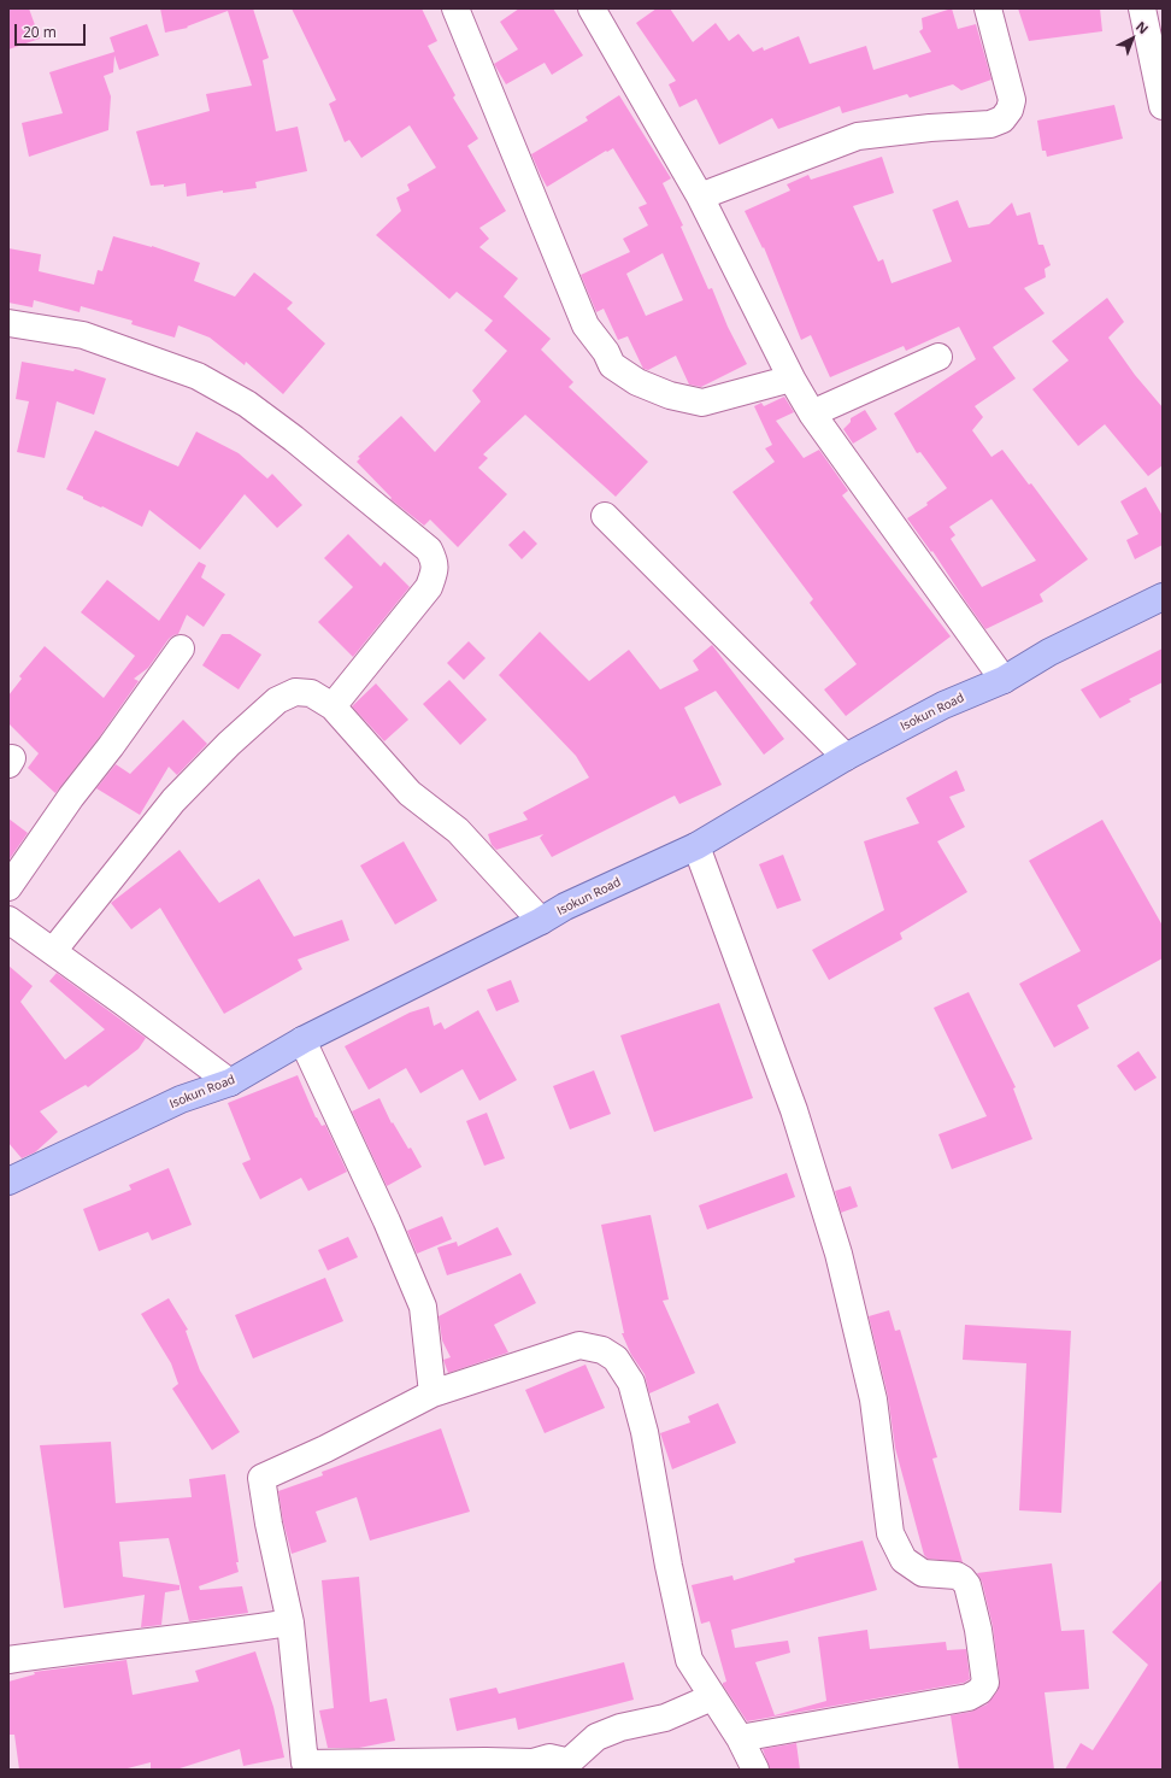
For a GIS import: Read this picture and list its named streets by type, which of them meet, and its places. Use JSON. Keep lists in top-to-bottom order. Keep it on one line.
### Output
{"streets":{"main road":["Isokun Road"]},"scale_bar":"20 m","north":"top right"}
